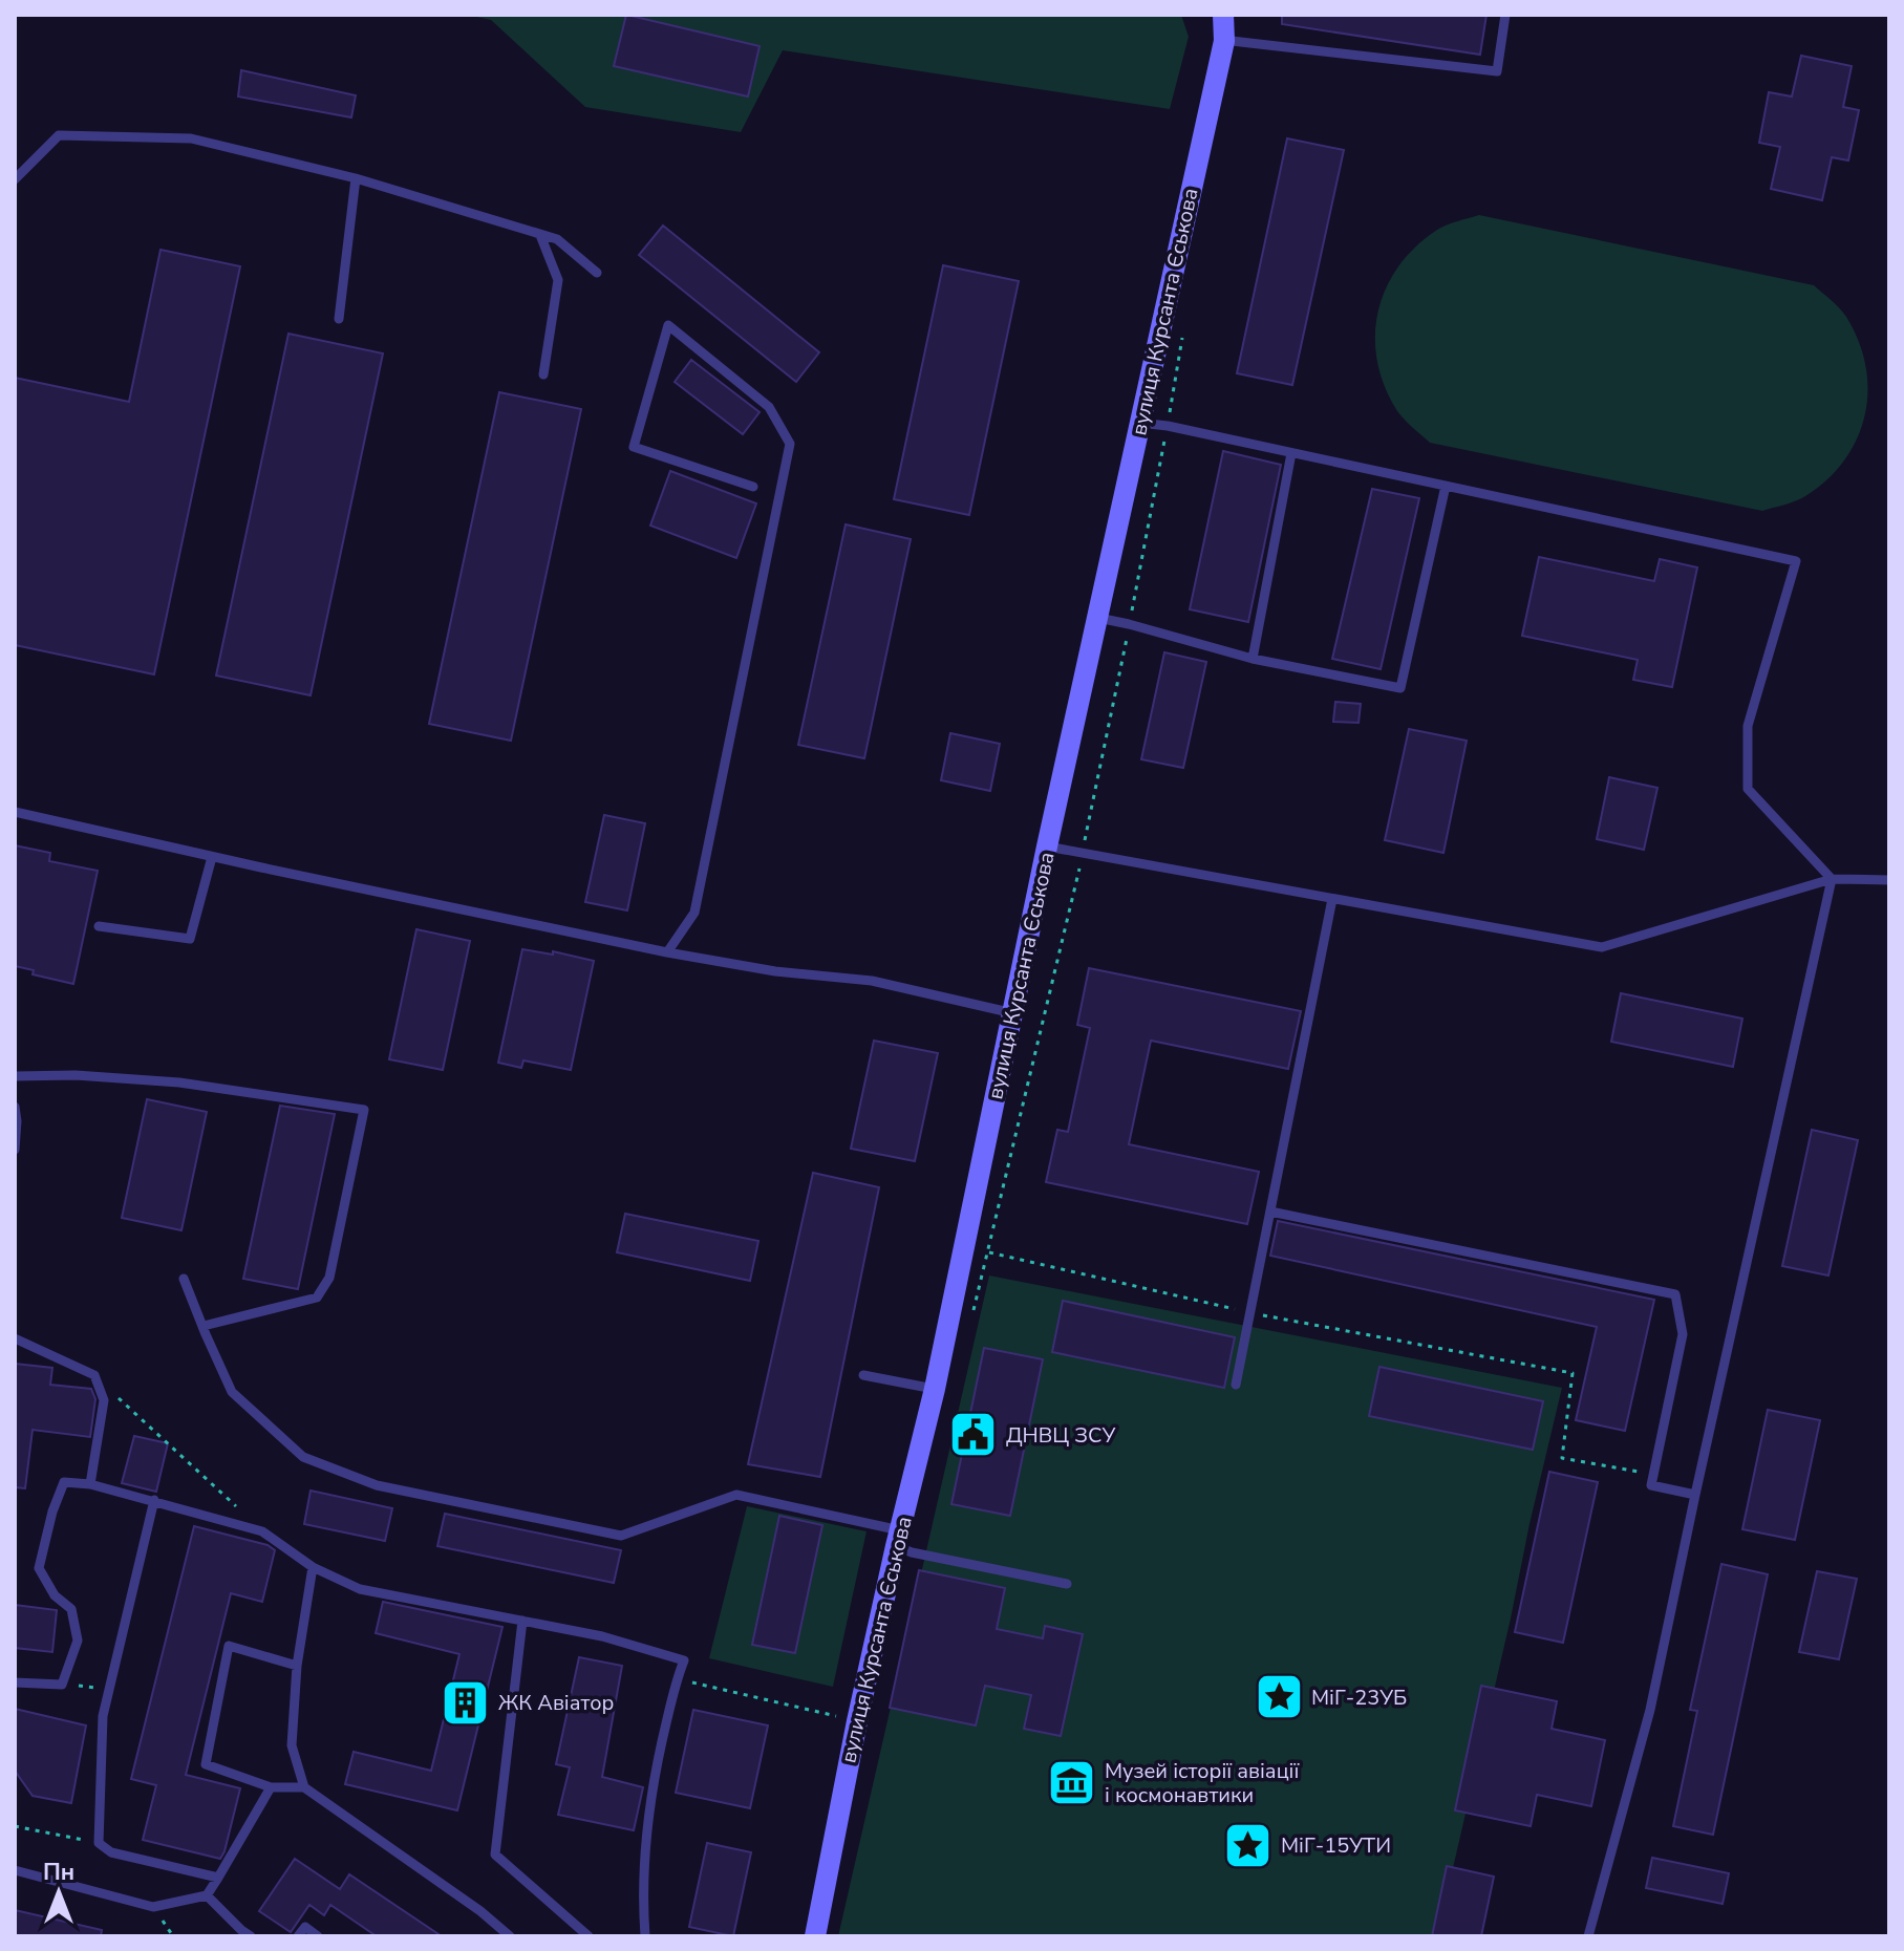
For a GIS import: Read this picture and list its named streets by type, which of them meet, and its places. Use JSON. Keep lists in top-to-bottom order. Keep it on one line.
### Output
{"streets":{"street":["вулиця Курсанта Єськова"]},"places":{"public building":["ДНВЦ ЗСУ"],"place":["МіГ-23УБ","МіГ-15УТИ"],"building":["ЖК Авіатор"],"museum":["Музей історії авіації і космонавтики"]},"north":"top"}
